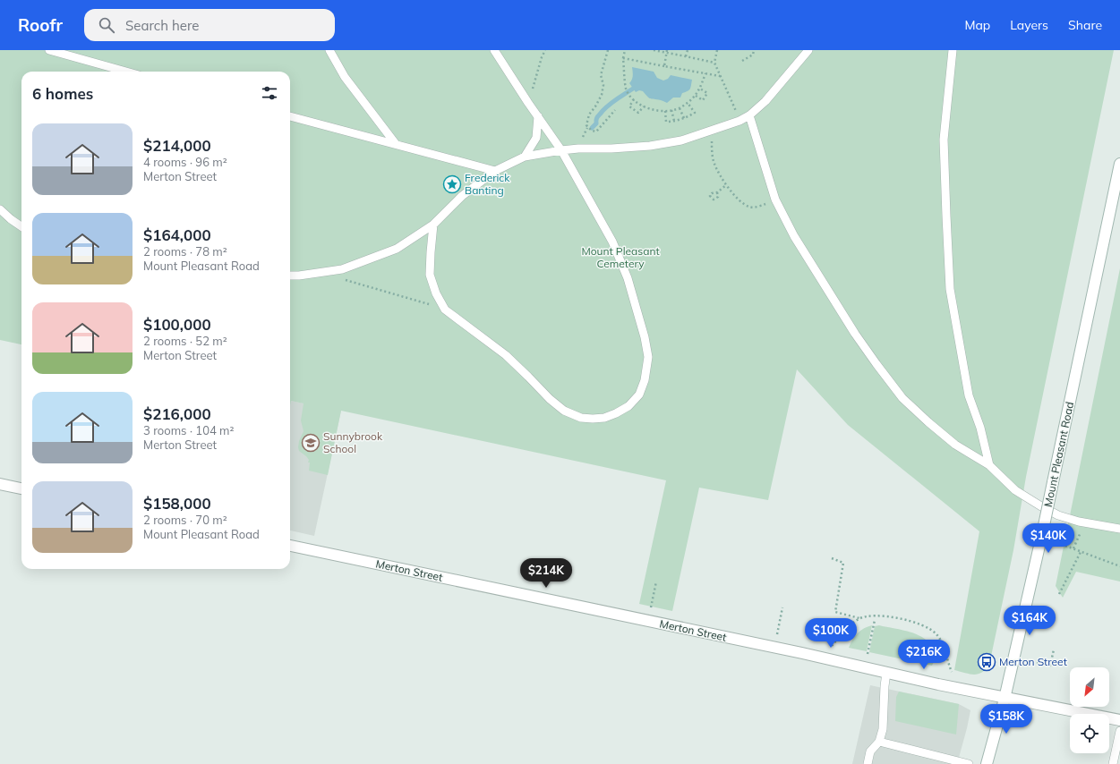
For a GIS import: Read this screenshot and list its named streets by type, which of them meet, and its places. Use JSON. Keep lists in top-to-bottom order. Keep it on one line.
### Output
{"streets":{"street":["Mount Pleasant Road","Merton Street"]},"crossings":[["Mount Pleasant Road","Merton Street"]],"parks":["Mount Pleasant Cemetery"],"places":{"place":["Frederick Banting"],"school or university":["Sunnybrook School"],"bus stop":["Merton Street"]},"north":"bottom left","page":{"header":"Roofr","search":"Search here","nav":["Map","Layers","Share"],"heading":"6 homes","list":[{"name":"$214,000","note":"4 rooms · 96 m² · Merton Street"},{"name":"$164,000","note":"2 rooms · 78 m² · Mount Pleasant Road"},{"name":"$100,000","note":"2 rooms · 52 m² · Merton Street"},{"name":"$216,000","note":"3 rooms · 104 m² · Merton Street"},{"name":"$158,000","note":"2 rooms · 70 m² · Mount Pleasant Road"}],"price":["$140K","$214K","$164K","$100K","$216K","$158K"]}}
